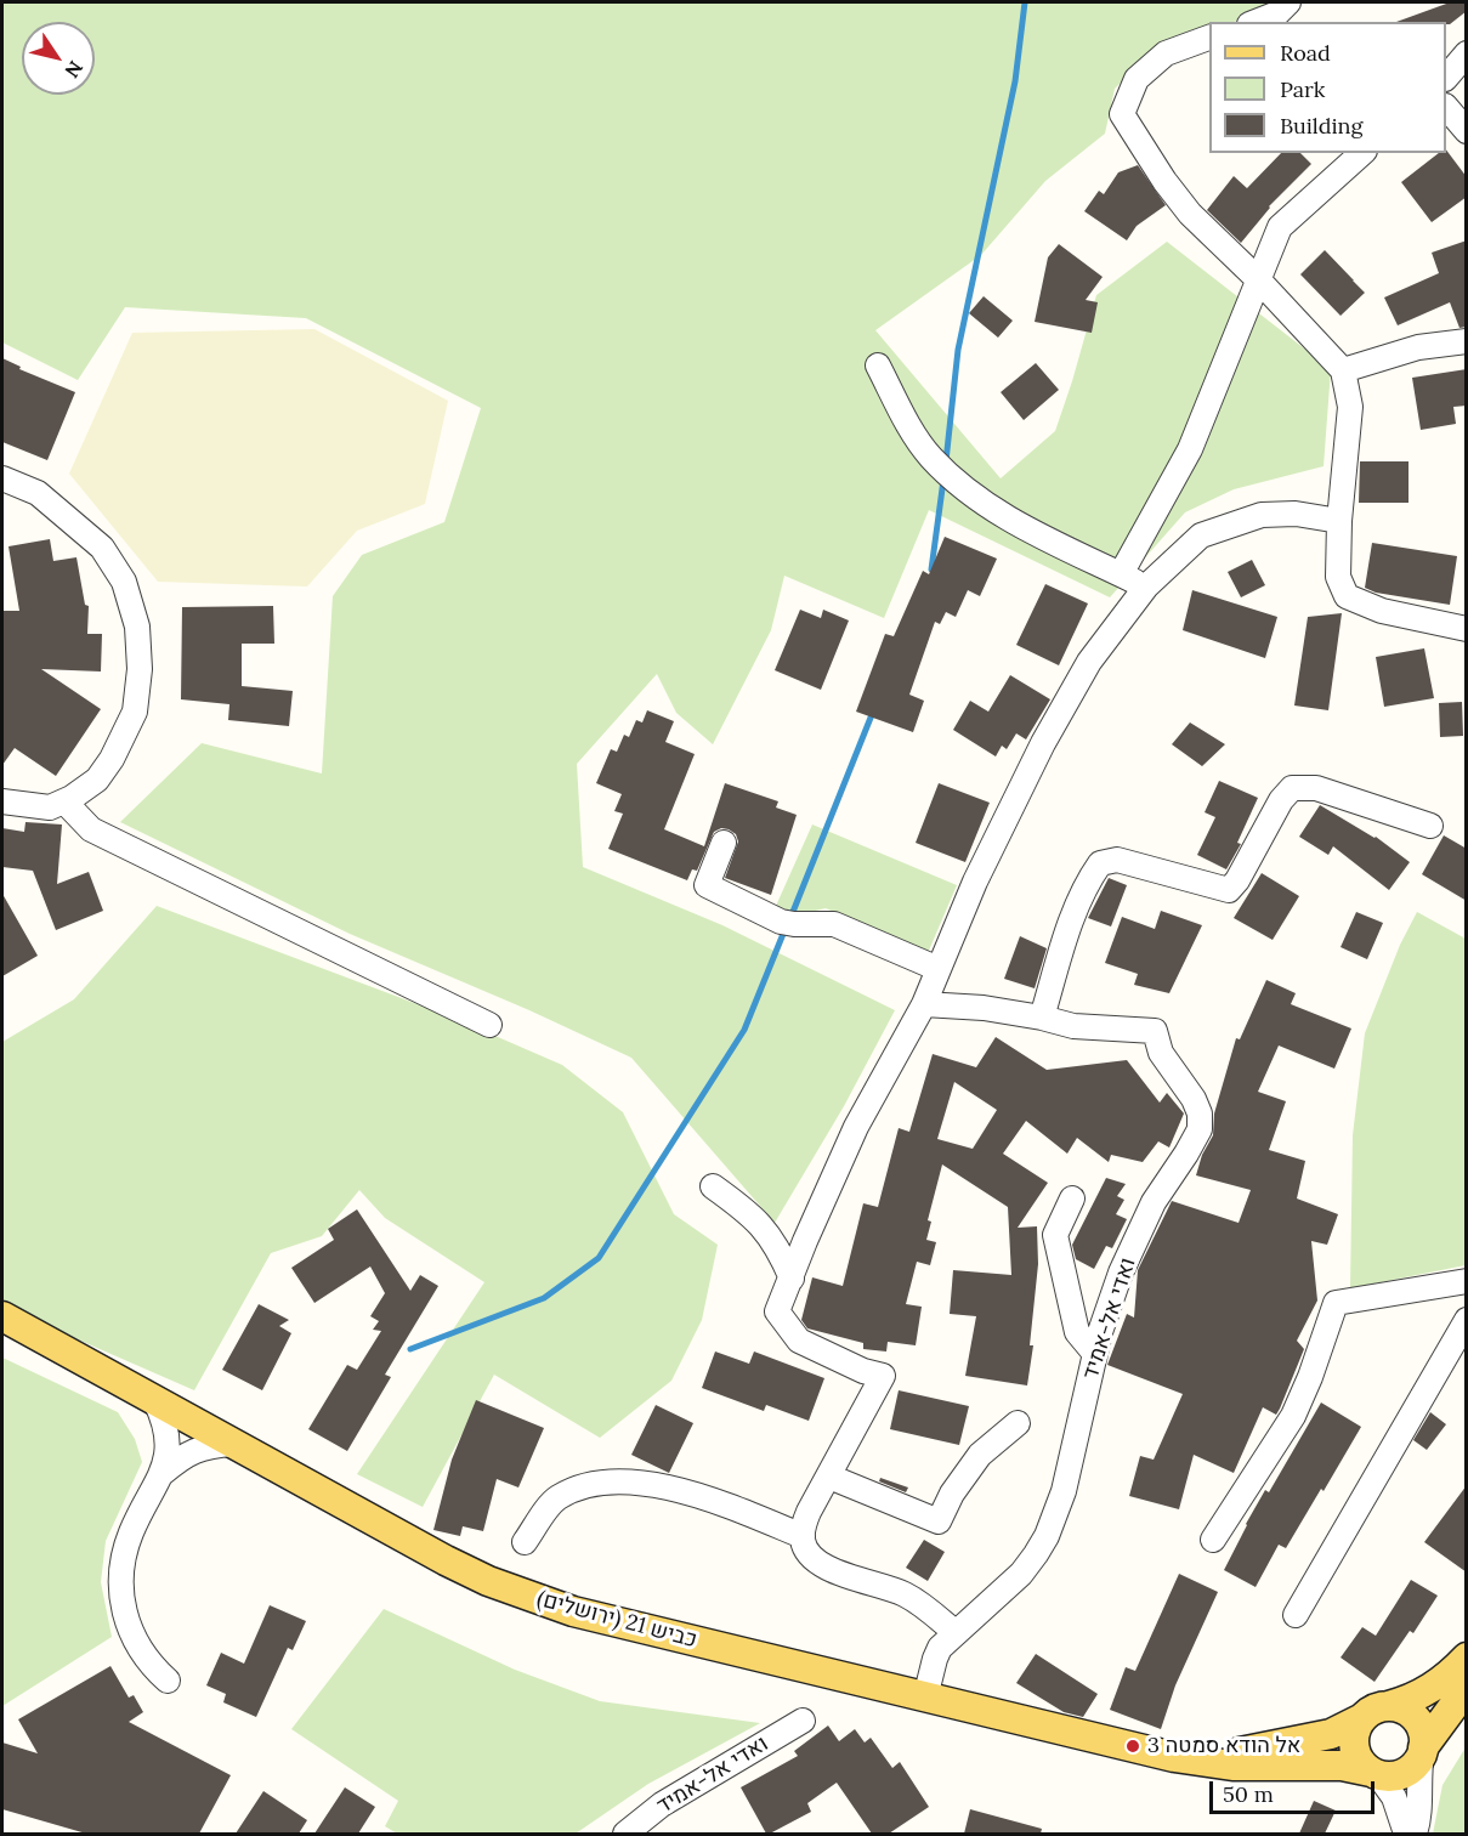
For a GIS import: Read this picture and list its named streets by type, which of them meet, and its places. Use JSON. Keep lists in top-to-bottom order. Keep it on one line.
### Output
{"streets":{"main road":["כביש 21 (ירושלים)"],"street":["ואדי אל-אמיד"]},"crossings":[["ואדי אל-אמיד","כביש 21 (ירושלים)"]],"places":["אל הודא סמטה 3"],"legend":["Road","Park","Building"],"scale_bar":"50 m","north":"bottom right"}
